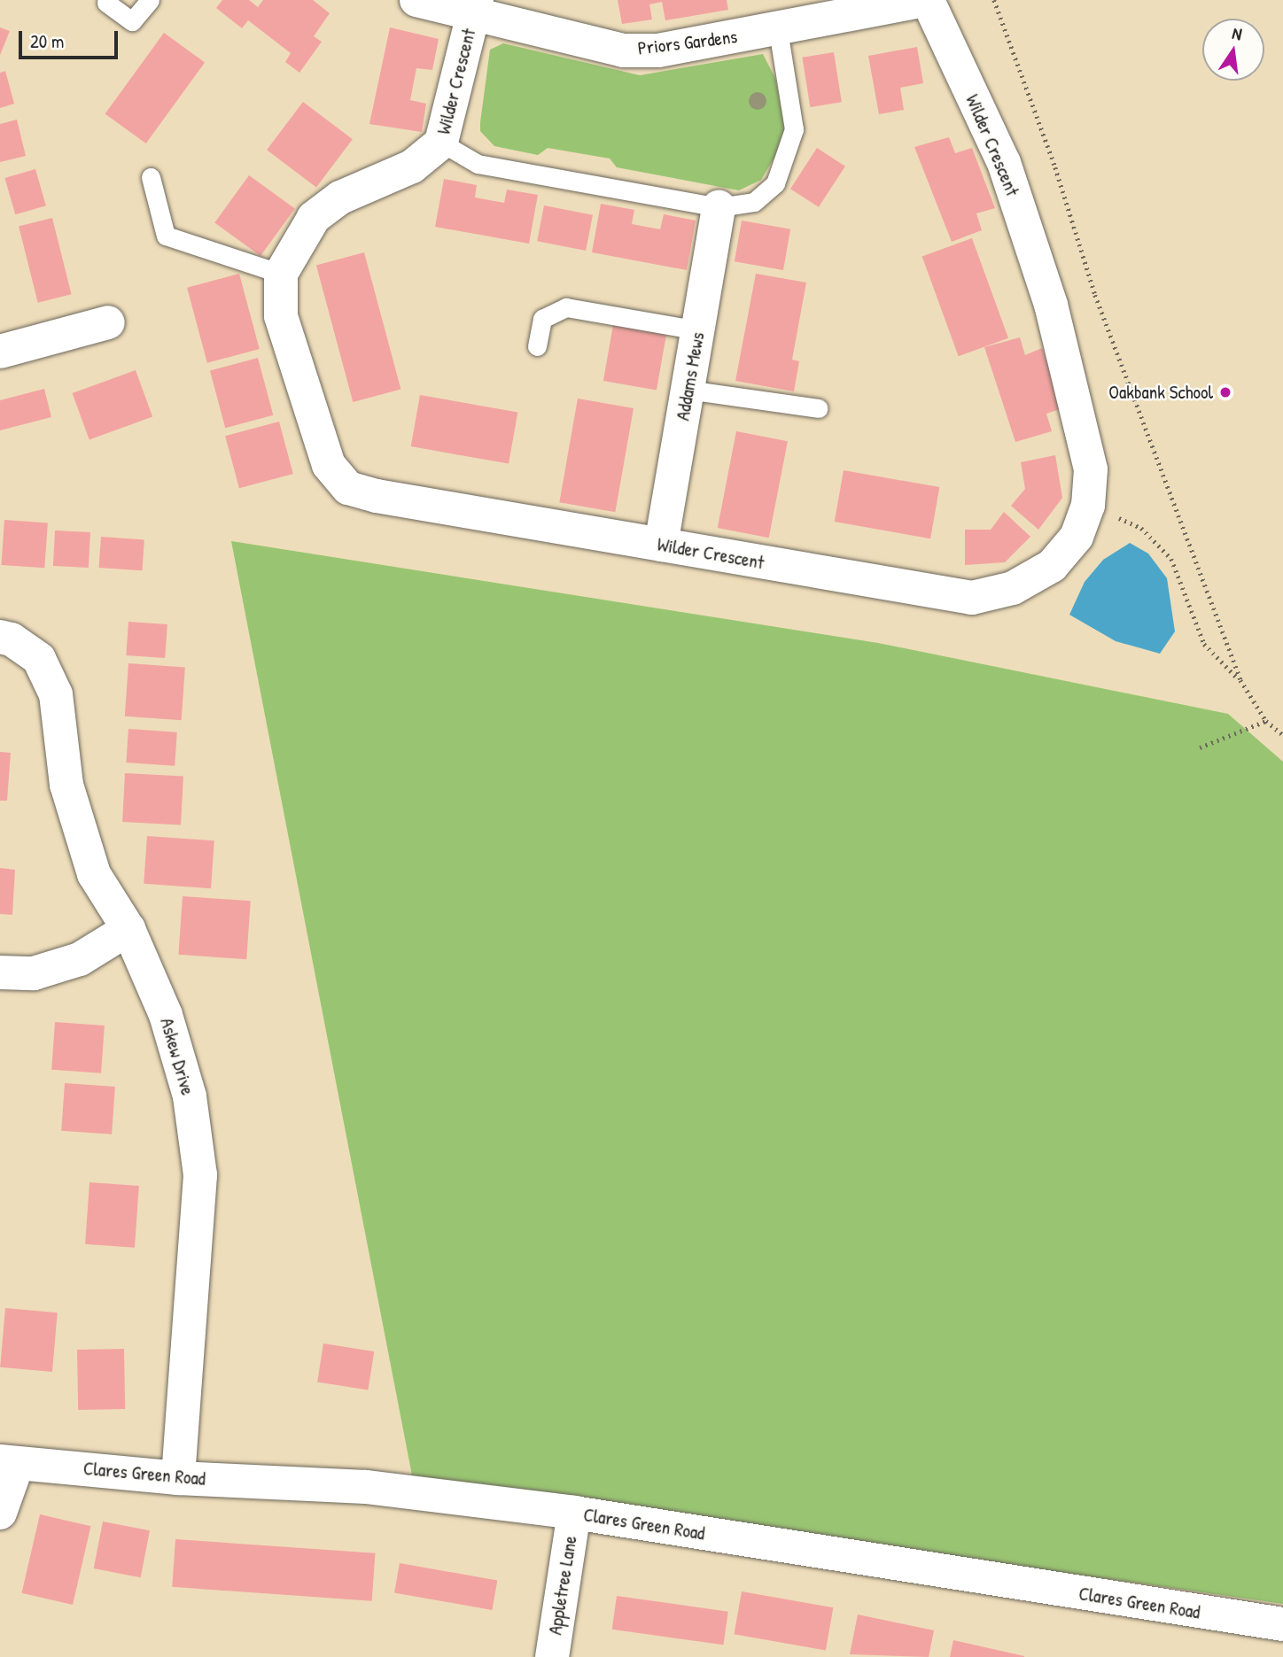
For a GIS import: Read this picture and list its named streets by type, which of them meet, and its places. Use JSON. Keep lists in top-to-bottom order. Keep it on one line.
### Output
{"streets":{"street":["Priors Gardens","Wilder Crescent","Addams Mews","Askew Drive","Clares Green Road","Appletree Lane"]},"crossings":[["Priors Gardens","Wilder Crescent"],["Wilder Crescent","Addams Mews"],["Askew Drive","Clares Green Road"],["Clares Green Road","Appletree Lane"]],"places":["Oakbank School"],"scale_bar":"20 m","north":"top"}
